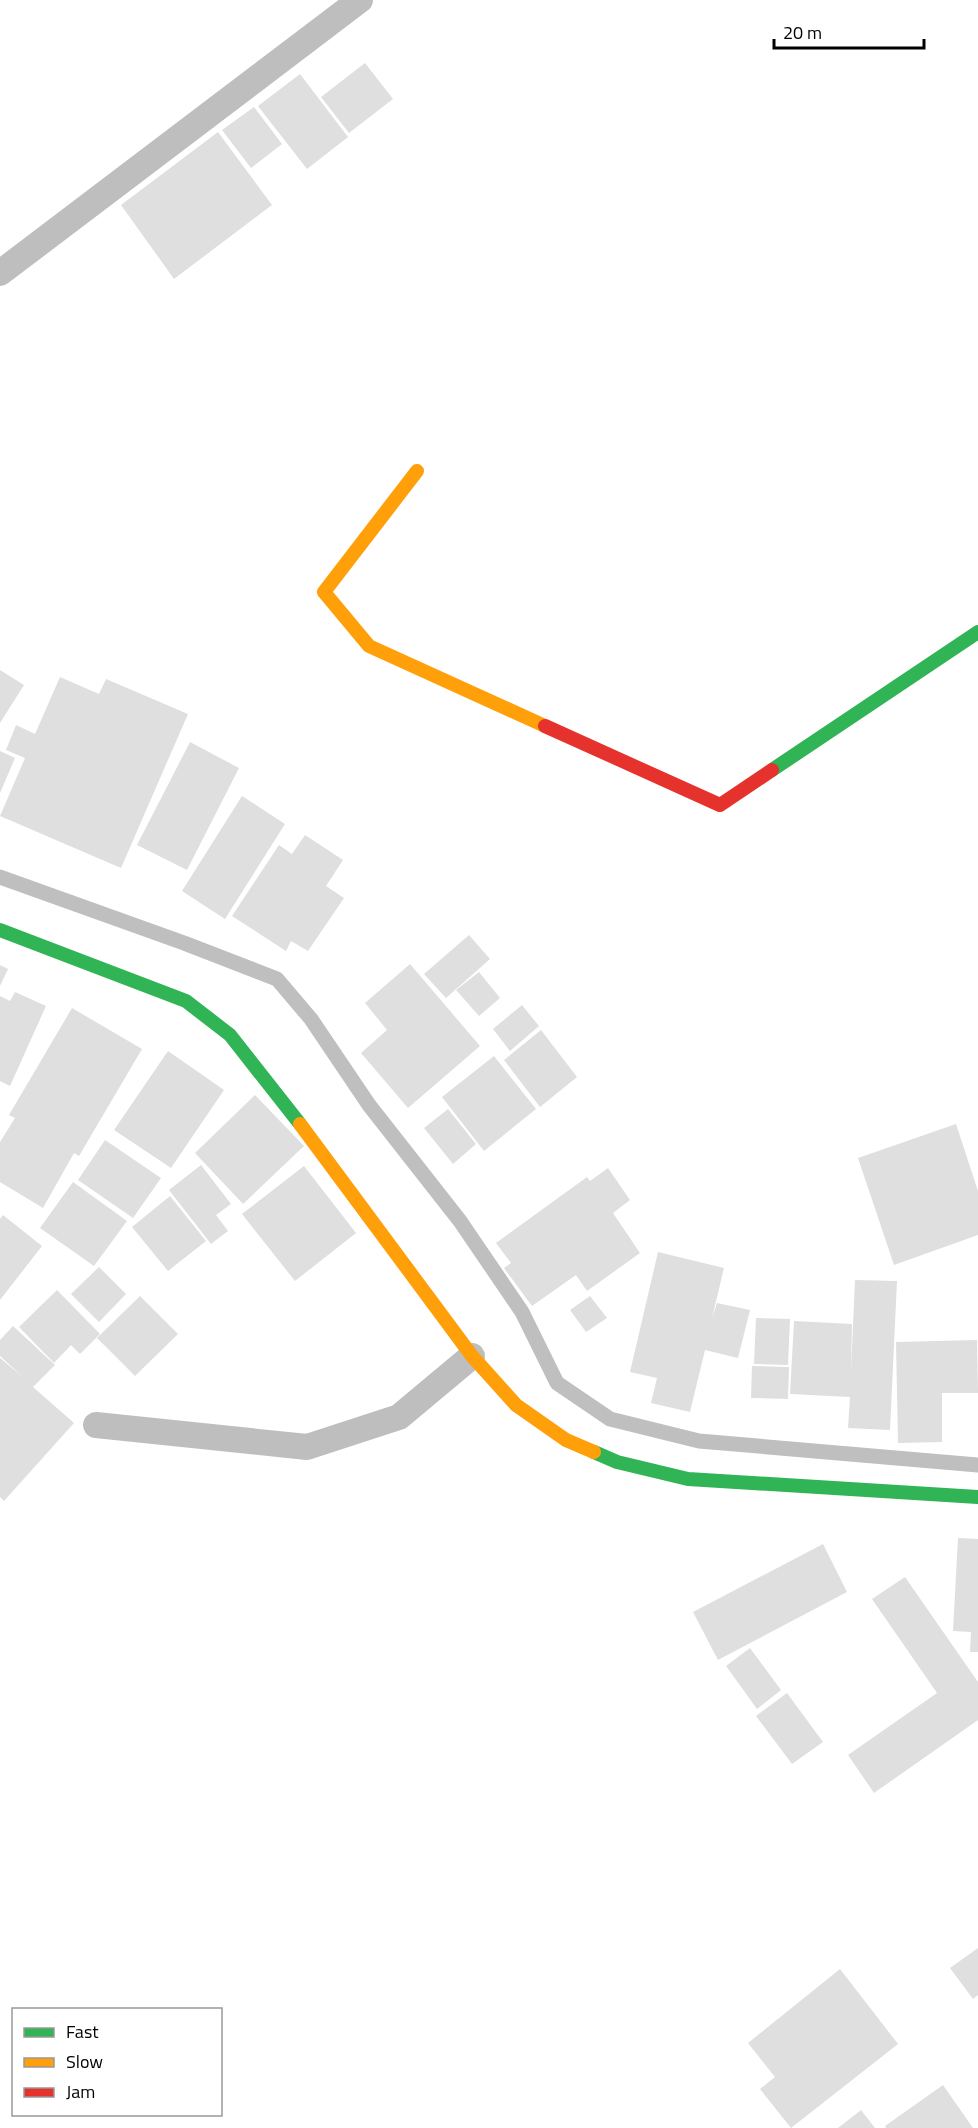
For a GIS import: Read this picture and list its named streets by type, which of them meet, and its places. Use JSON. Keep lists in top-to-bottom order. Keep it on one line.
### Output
{"legend":["Fast","Slow","Jam"],"scale_bar":"20 m"}
